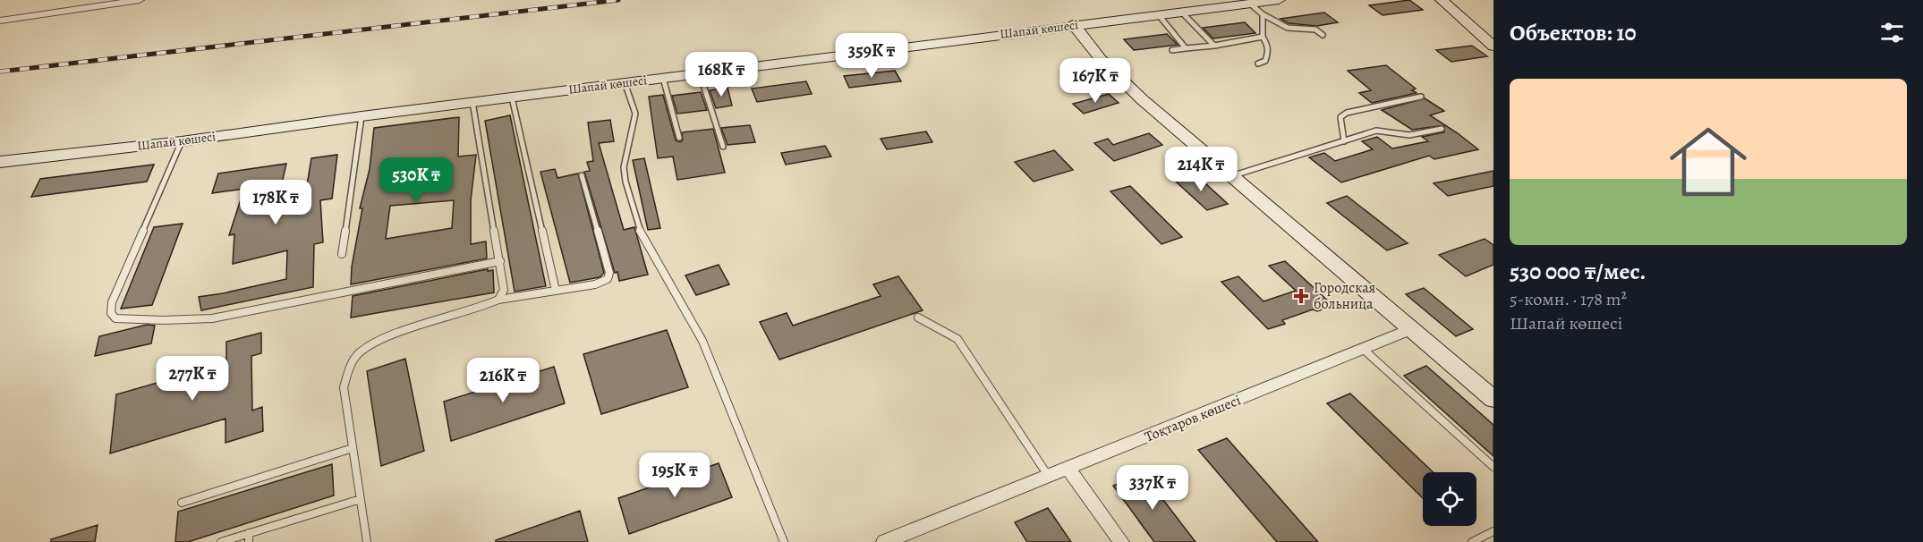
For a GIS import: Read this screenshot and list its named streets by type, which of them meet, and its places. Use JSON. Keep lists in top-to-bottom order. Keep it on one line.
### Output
{"streets":{"street":["Шапай көшесі","Тоқтаров көшесі"]},"places":{"health":["Городская больница"]},"page":{"heading":"Объектов: 10","price":["359K ₸","168K ₸","167K ₸","214K ₸","530K ₸","178K ₸","277K ₸","216K ₸","195K ₸","337K ₸"],"list":[{"name":"530 000 ₸/мес.","note":"5-комн. · 178 m² · Шапай көшесі"}]}}
